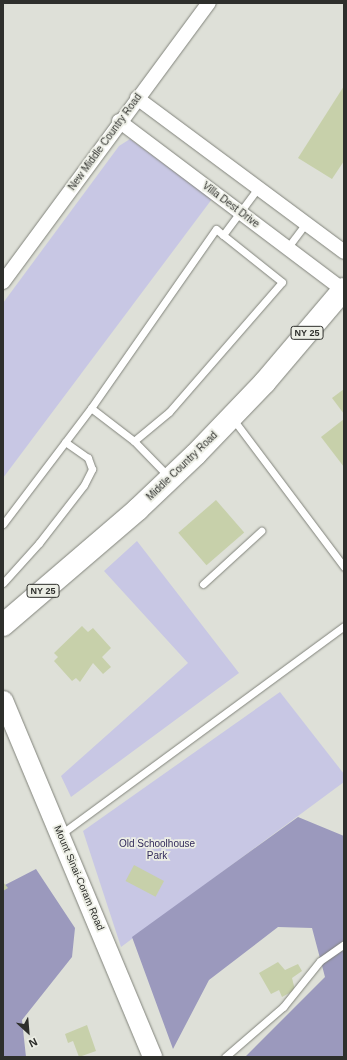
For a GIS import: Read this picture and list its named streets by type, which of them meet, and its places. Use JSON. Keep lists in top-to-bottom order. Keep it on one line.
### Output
{"streets":{"main road":["NY 25","Middle Country Road","Mount Sinai-Coram Road"],"street":["New Middle Country Road","Villa Dest Drive"]},"crossings":[["New Middle Country Road","Villa Dest Drive"],["Villa Dest Drive","Middle Country Road"]],"parks":["Old Schoolhouse Park"],"north":"bottom right"}
